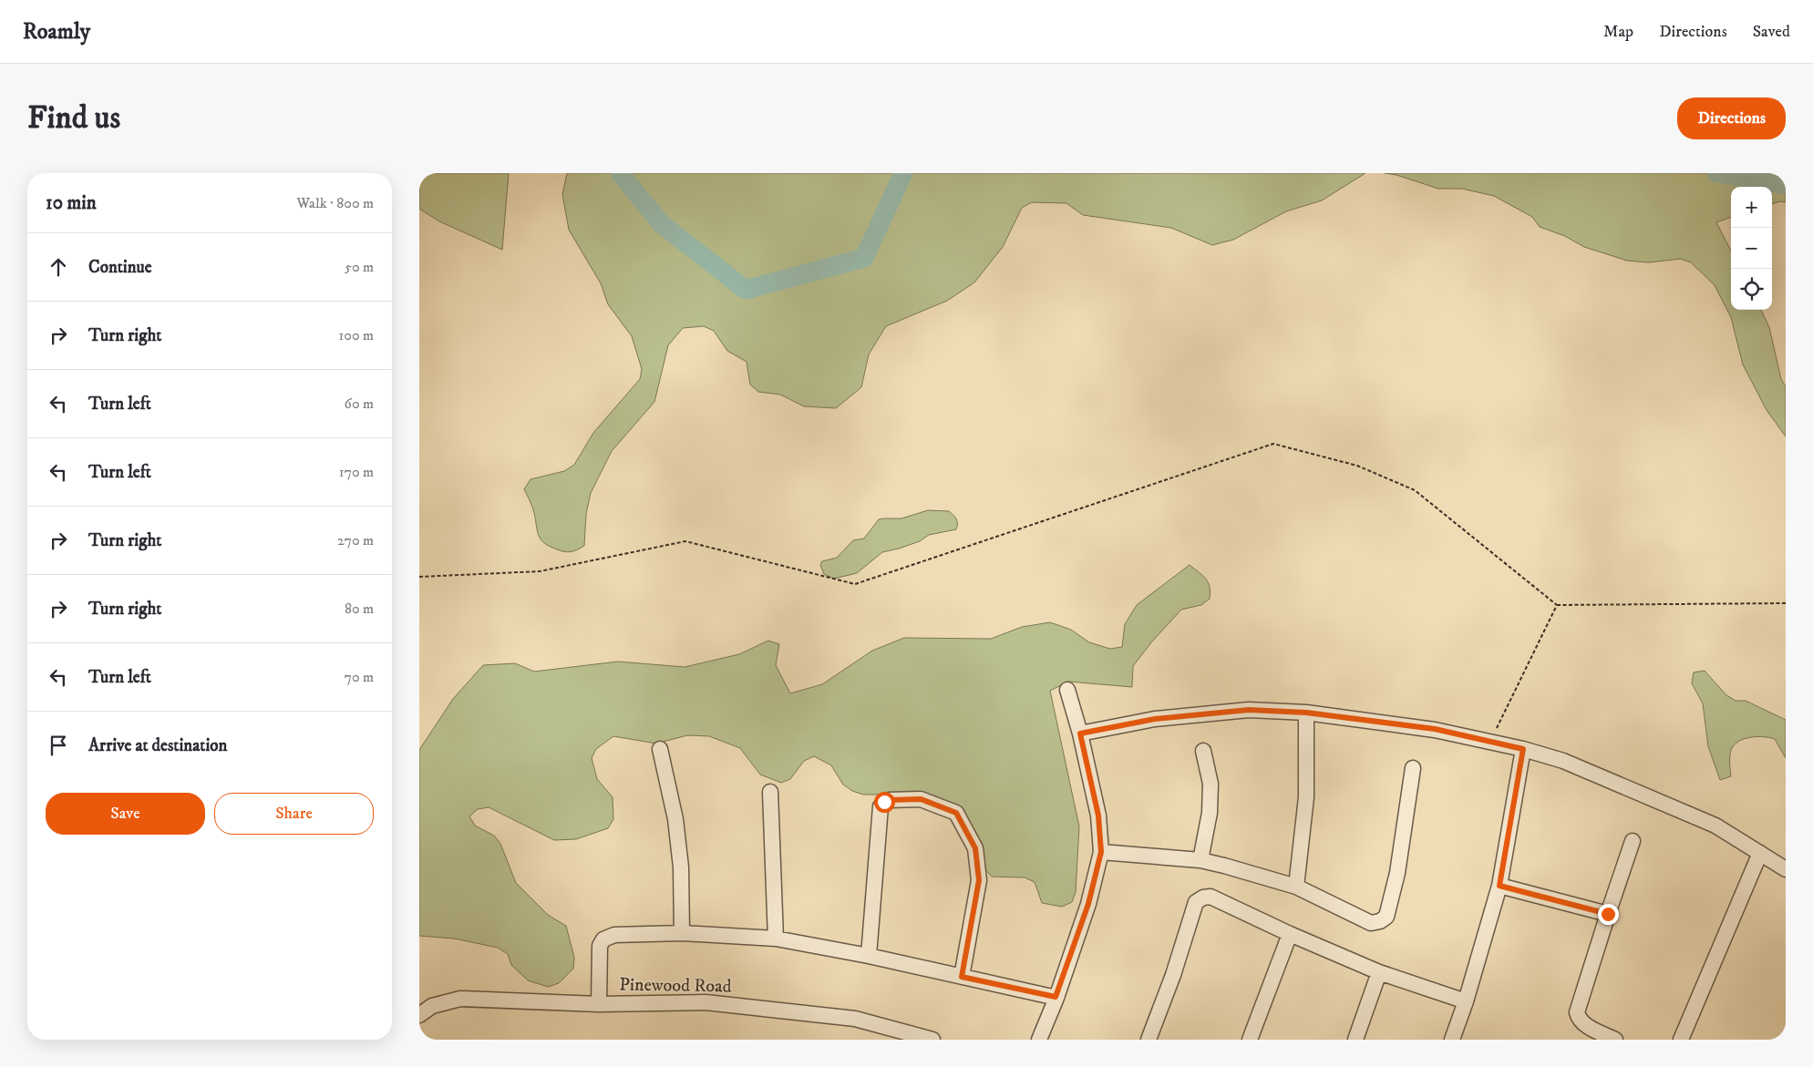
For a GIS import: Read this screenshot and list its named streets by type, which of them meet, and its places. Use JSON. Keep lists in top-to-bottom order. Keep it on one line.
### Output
{"streets":{"street":["Pinewood Road"]},"page":{"header":"Roamly","nav":["Map","Directions","Saved"],"buttons":["Directions",["Save","Share"]],"title":"Find us","heading":["10 min","Walk · 800 m"],"map_buttons":["+","−"],"list":[["Continue","50 m"],["Turn right","100 m"],["Turn left","60 m"],["Turn left","170 m"],["Turn right","270 m"],["Turn right","80 m"],["Turn left","70 m"],"Arrive at destination"]}}
